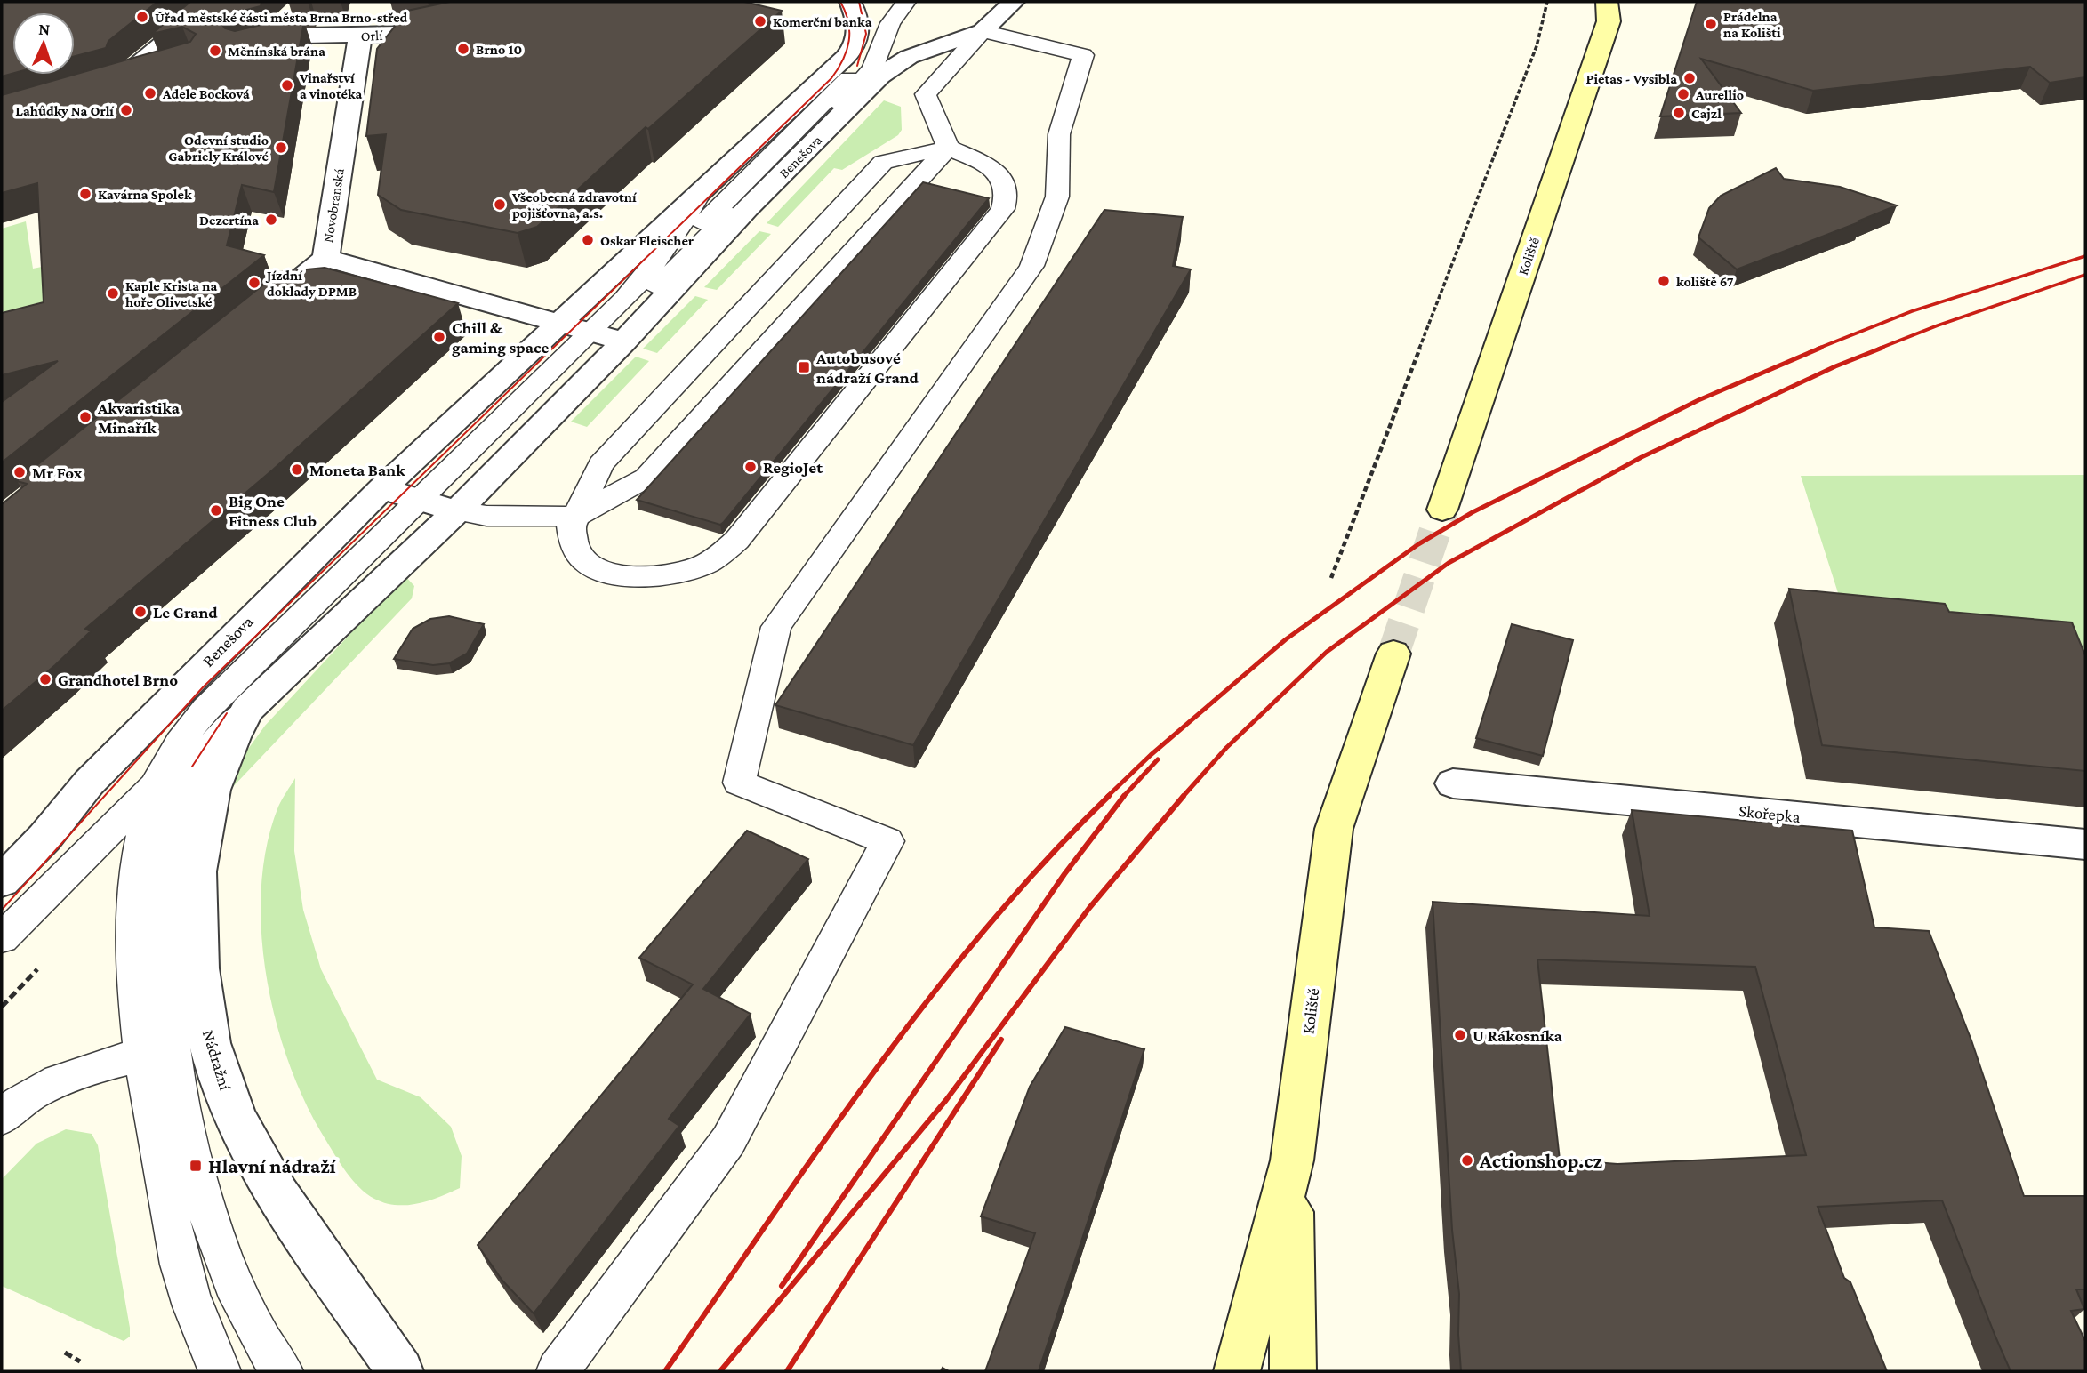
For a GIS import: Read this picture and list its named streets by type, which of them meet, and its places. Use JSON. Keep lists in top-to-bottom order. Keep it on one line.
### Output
{"streets":{"main road":["Koliště"],"street":["Orlí","Benešova","Novobranská","Skořepka","Nádražní"]},"crossings":[["Orlí","Novobranská"]],"places":{"other":["Ǔřad městské části města Brna Brno-střed","Komerční banka","Prádelna na Kolišti","Brno 10","Měnínská brána","Pietas - Vysibla","Vinařství a vinotéka","Adele Bocková","Aurellio","Lahůdky Na Orlí","Cajzl","Odevní studio Gabriely Králové","Kavárna Spolek","Všeobecná zdravotní pojišťovna, a.s.","Dezertína","Oskar Fleischer","koliště 67","Jízdní doklady DPMB","Kaple Krista na hoře Olivetské","Chill & gaming space","Akvaristika Minařík","RegioJet","Moneta Bank","Mr Fox","Big One Fitness Club","Le Grand","Grandhotel Brno","U Rákosníka","Actionshop.cz"],"transit":["Autobusové nádraží Grand","Hlavní nádraží"]},"north":"top"}
